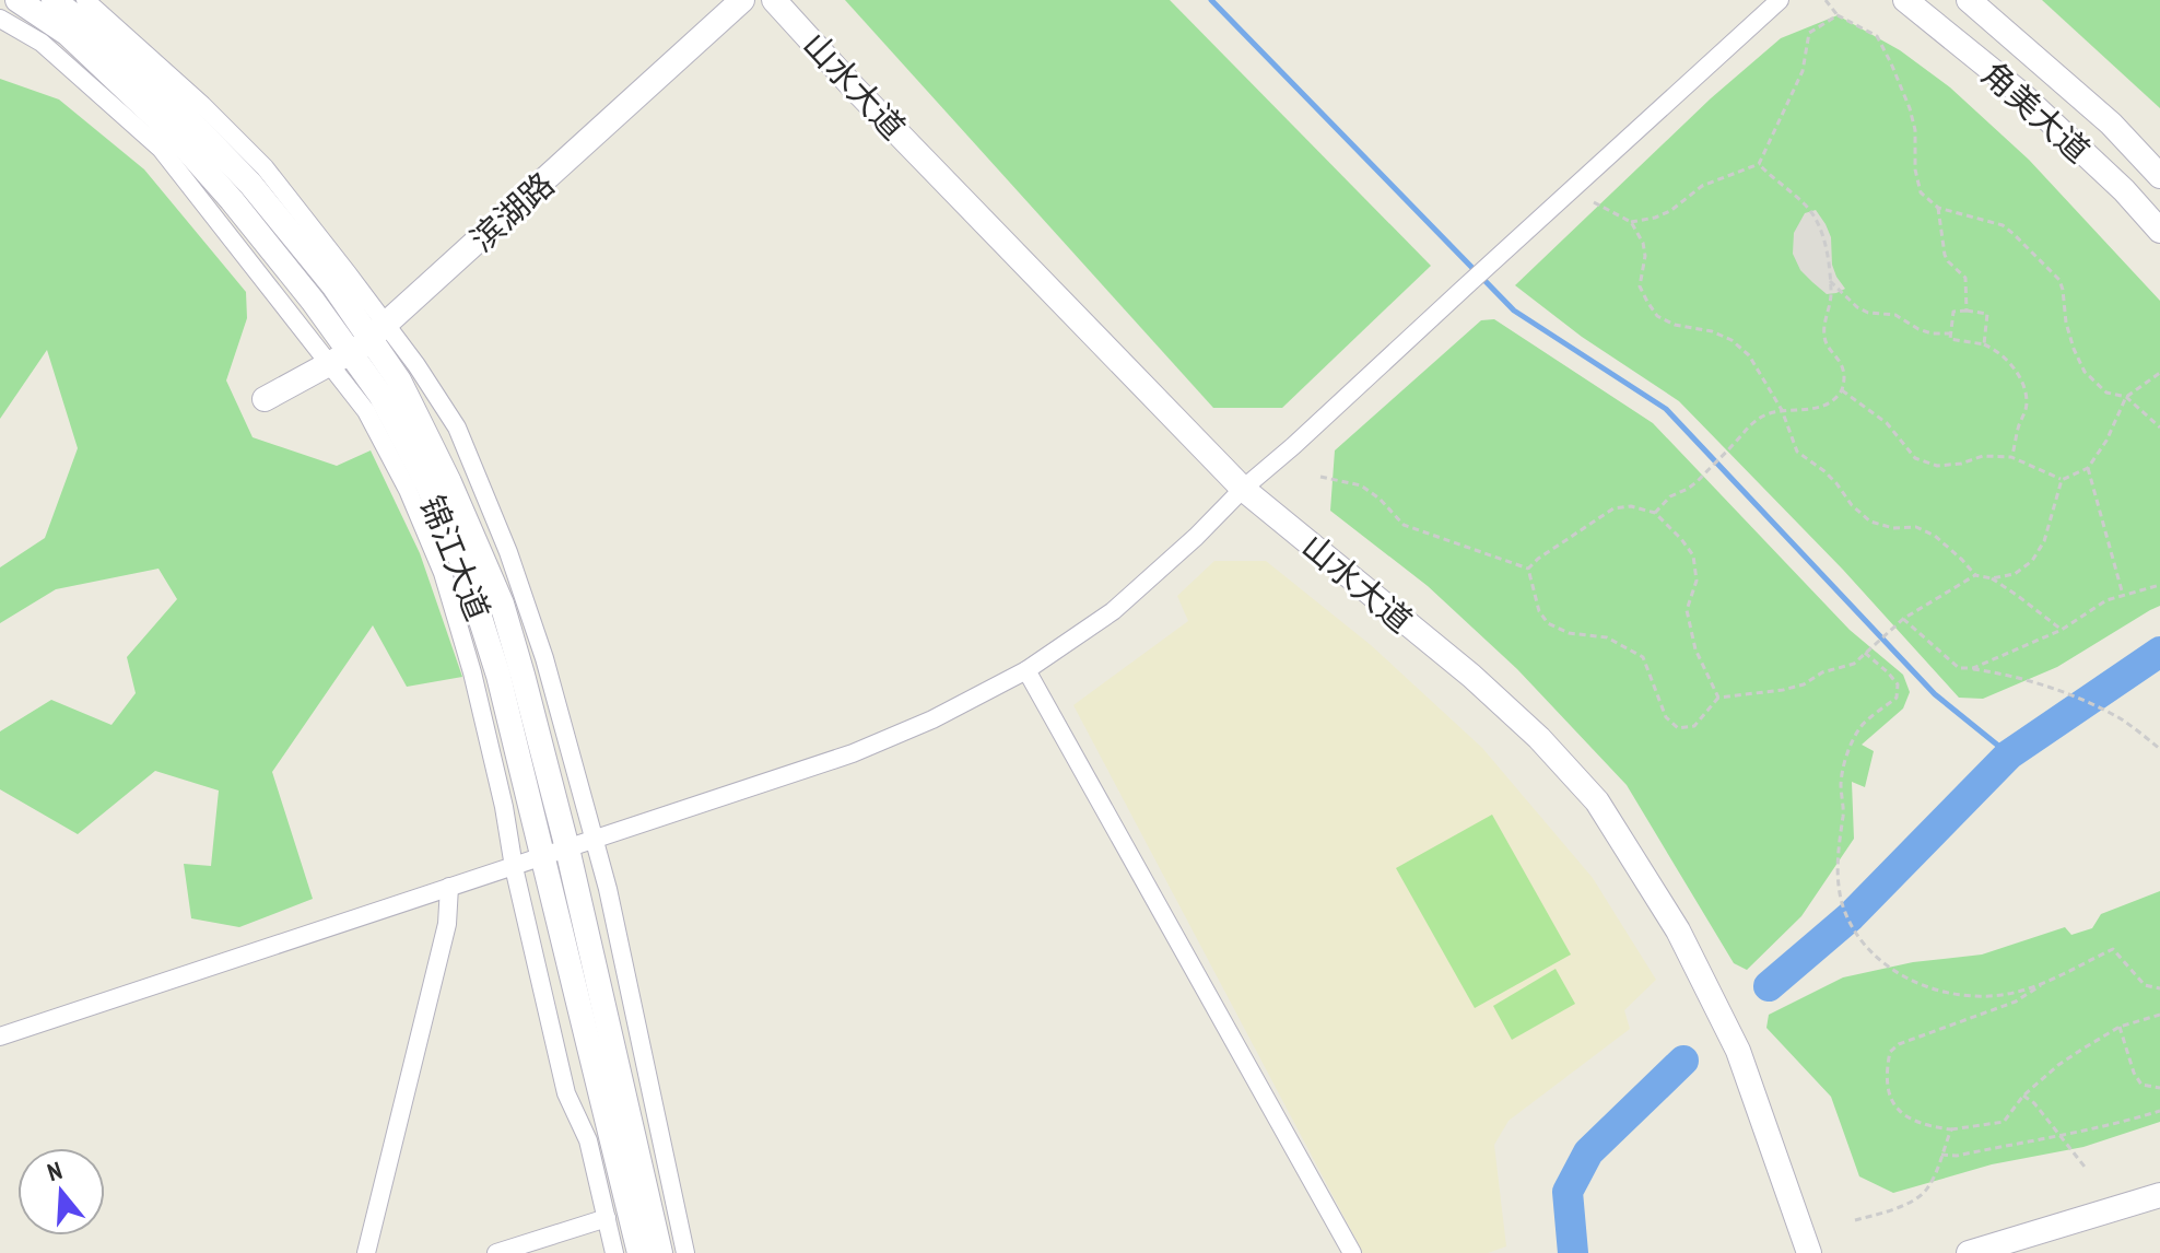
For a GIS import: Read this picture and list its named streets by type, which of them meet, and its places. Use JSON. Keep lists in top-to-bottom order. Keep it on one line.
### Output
{"streets":{"street":["山水大道","角美大道","滨湖路","锦江大道"]},"crossings":[["滨湖路","锦江大道"]],"north":"top"}
